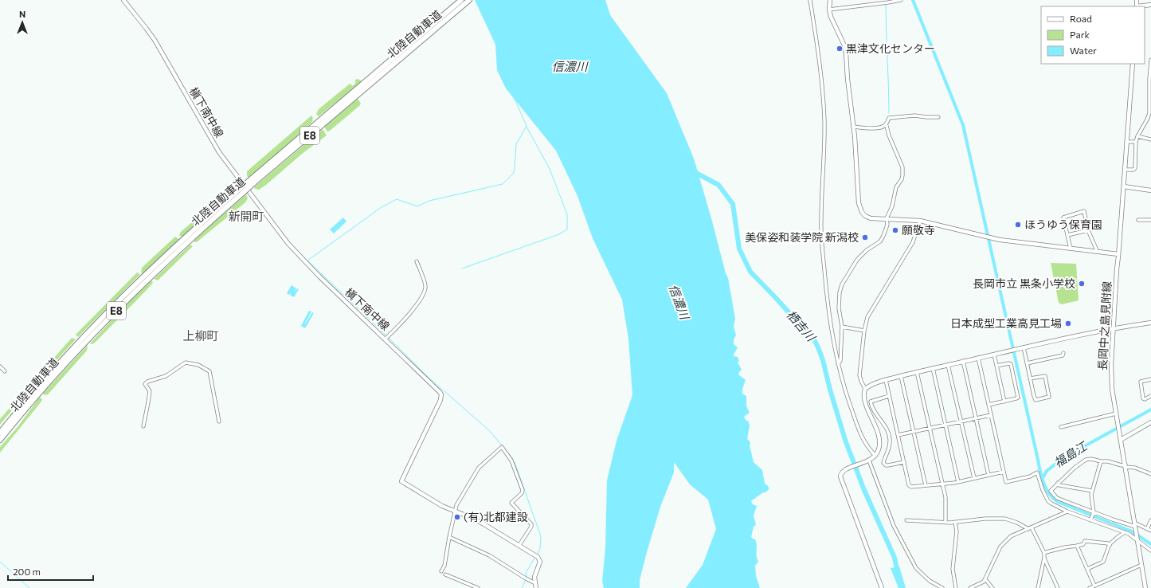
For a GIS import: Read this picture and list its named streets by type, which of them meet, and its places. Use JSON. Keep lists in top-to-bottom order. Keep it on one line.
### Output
{"streets":{"highway":["北陸自動車道","E8"],"main road":["槇下南中線","長岡中之島見附線"]},"districts":["新開町","上柳町"],"water":["信濃川","栖吉川","福島江"],"places":["黒津文化センター","ほうゆう保育園","願敬寺","美保姿和装学院 新潟校","長岡市立 黒条小学校","日本成型工業高見工場","(有)北都建設"],"legend":["Road","Park","Water"],"scale_bar":"200 m","north":"top"}
